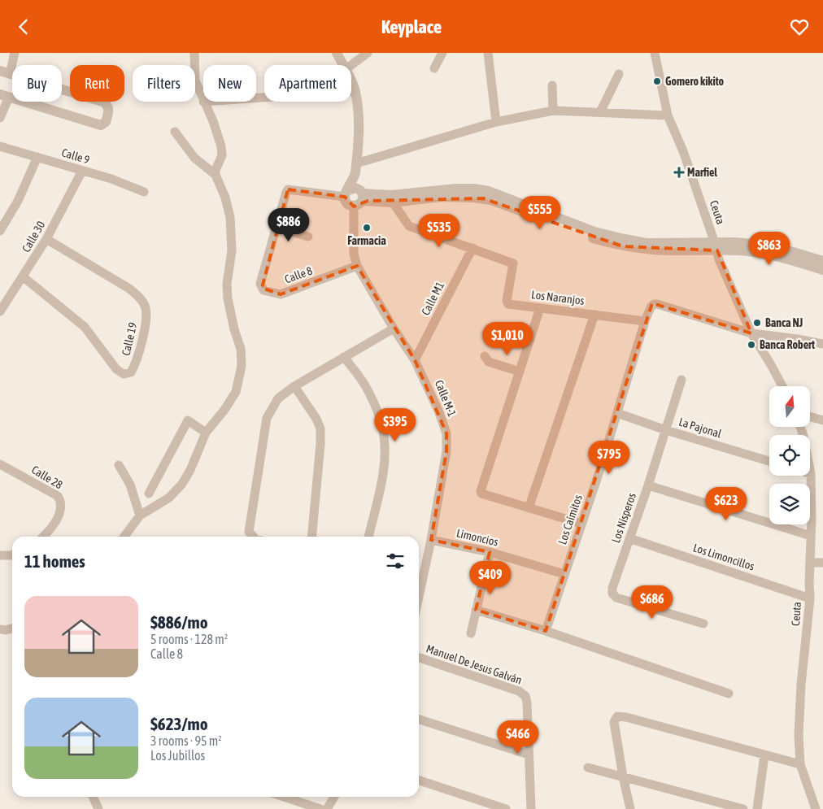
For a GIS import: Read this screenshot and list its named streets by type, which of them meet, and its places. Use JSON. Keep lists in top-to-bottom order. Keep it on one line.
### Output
{"streets":{"street":["Calle 9","Ceuta","Calle 30","Calle 8","Los Naranjos","Calle M1","Calle 19","Calle M-1","La Pajonal","Calle 28","Los Nísperos","Los Caimitos","Limoncios","Los Limoncillos","Manuel De Jesus Galván"]},"crossings":[["Calle 9","Calle 30"],["Ceuta","Los Caimitos"],["Ceuta","Los Limoncillos"],["Calle 30","Calle 19"],["Calle 8","Calle M-1"],["Los Naranjos","Calle M1"],["Los Naranjos","Los Caimitos"],["Calle M1","Calle M-1"],["Calle M-1","Limoncios"],["La Pajonal","Los Nísperos"],["La Pajonal","Los Caimitos"],["Los Nísperos","Los Limoncillos"],["Los Caimitos","Limoncios"]],"places":{"other":["Gomero kikito","Farmacia","Banca NJ","Banca Robert"],"health":["Marfiel"]},"north":"top","page":{"header":"Keyplace","chip":["Buy","Rent","Filters","New","Apartment"],"price":["$555","$886","$535","$863","$1,010","$395","$795","$623","$409","$686","$466"],"heading":"11 homes","list":[{"name":"$886/mo","note":"5 rooms · 128 m² · Calle 8"},{"name":"$623/mo","note":"3 rooms · 95 m² · Los Jubillos"}]}}
